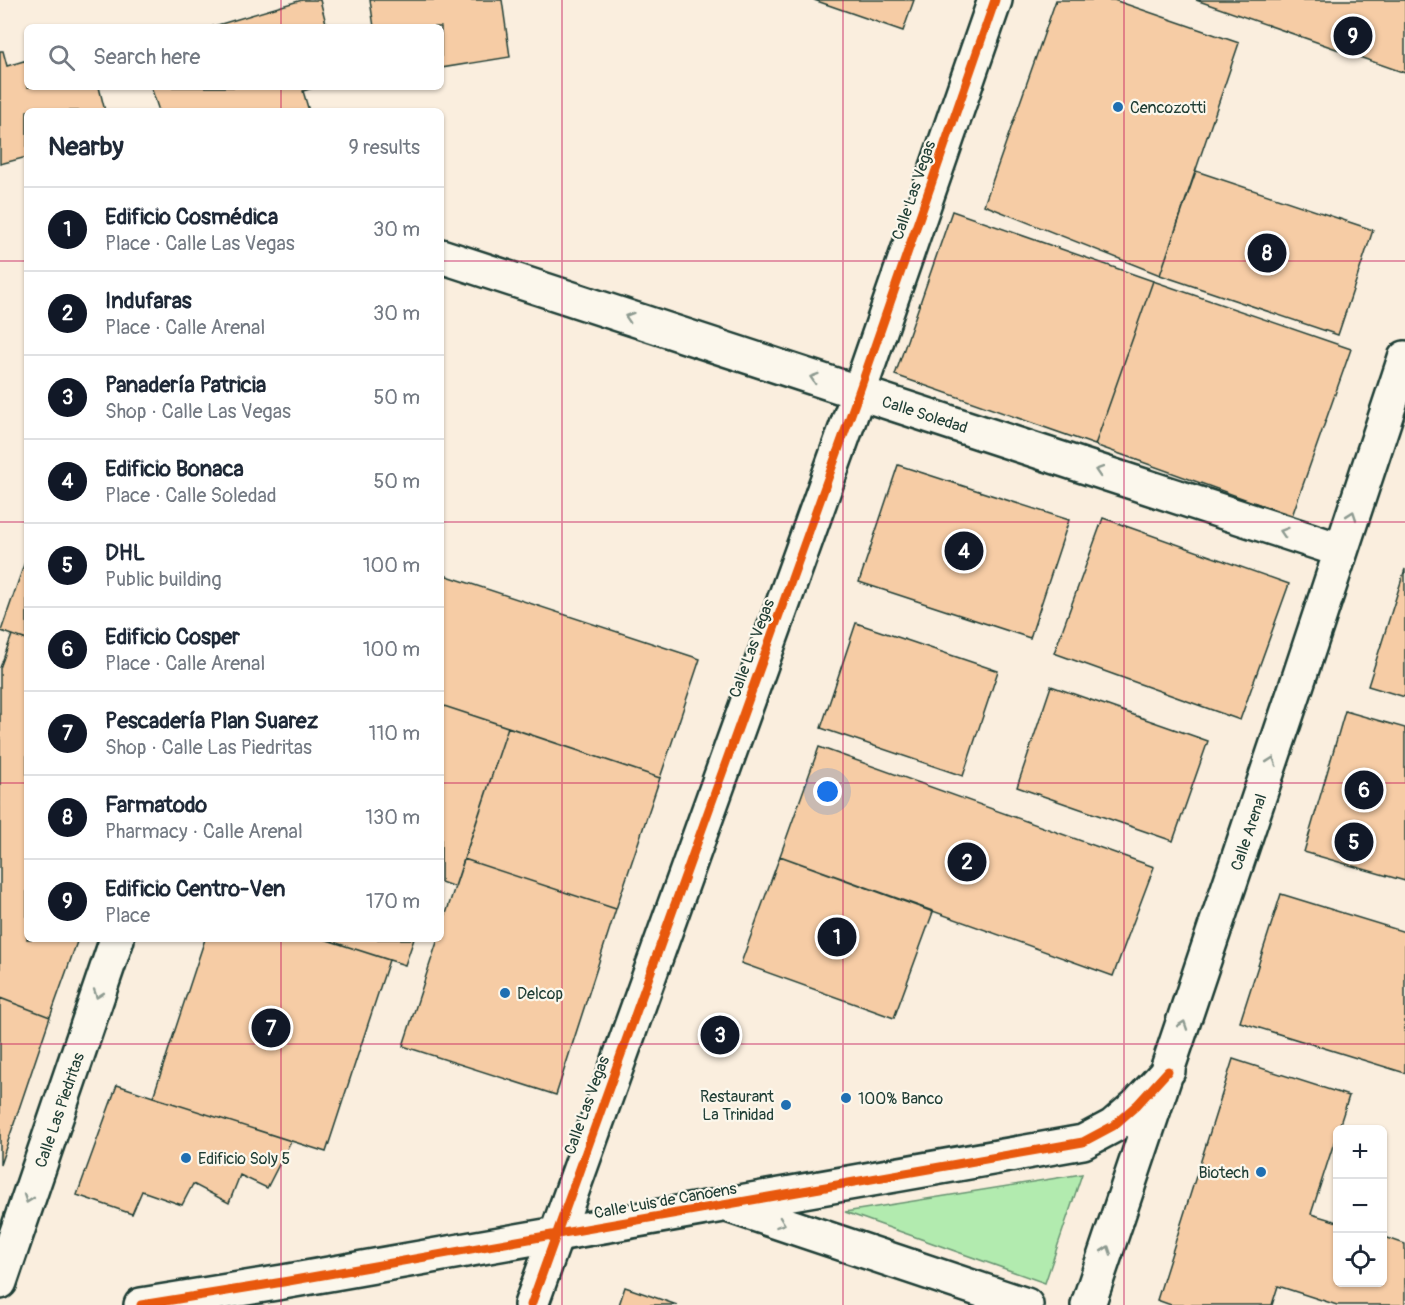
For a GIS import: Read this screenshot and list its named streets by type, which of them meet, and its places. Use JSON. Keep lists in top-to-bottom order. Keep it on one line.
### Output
{"streets":{"street":["Calle Las Vegas","Calle Soledad","Calle Arenal","Calle Las Piedritas","Calle Luis de Canoens"]},"crossings":[["Calle Las Vegas","Calle Soledad"],["Calle Las Vegas","Calle Luis de Canoens"],["Calle Soledad","Calle Arenal"],["Calle Arenal","Calle Luis de Canoens"]],"one_way":["Calle Soledad","Calle Arenal","Calle Las Piedritas"],"places":["Cencozotti","Delcop","100% Banco","Restaurant La Trinidad","Edificio Soly 5","Biotech"],"page":{"pins":["9","8","4","6","5","2","1","7","3"],"search":"Search here","heading":["Nearby","9 results"],"list":[{"mark":"1","name":"Edificio Cosmédica","note":"Place · Calle Las Vegas","value":"30 m"},{"mark":"2","name":"Indufaras","note":"Place · Calle Arenal","value":"30 m"},{"mark":"3","name":"Panadería Patricia","note":"Shop · Calle Las Vegas","value":"50 m"},{"mark":"4","name":"Edificio Bonaca","note":"Place · Calle Soledad","value":"50 m"},{"mark":"5","name":"DHL","note":"Public building","value":"100 m"},{"mark":"6","name":"Edificio Cosper","note":"Place · Calle Arenal","value":"100 m"},{"mark":"7","name":"Pescadería Plan Suarez","note":"Shop · Calle Las Piedritas","value":"110 m"},{"mark":"8","name":"Farmatodo","note":"Pharmacy · Calle Arenal","value":"130 m"},{"mark":"9","name":"Edificio Centro-Ven","note":"Place","value":"170 m"}],"map_buttons":["+","−"]}}
